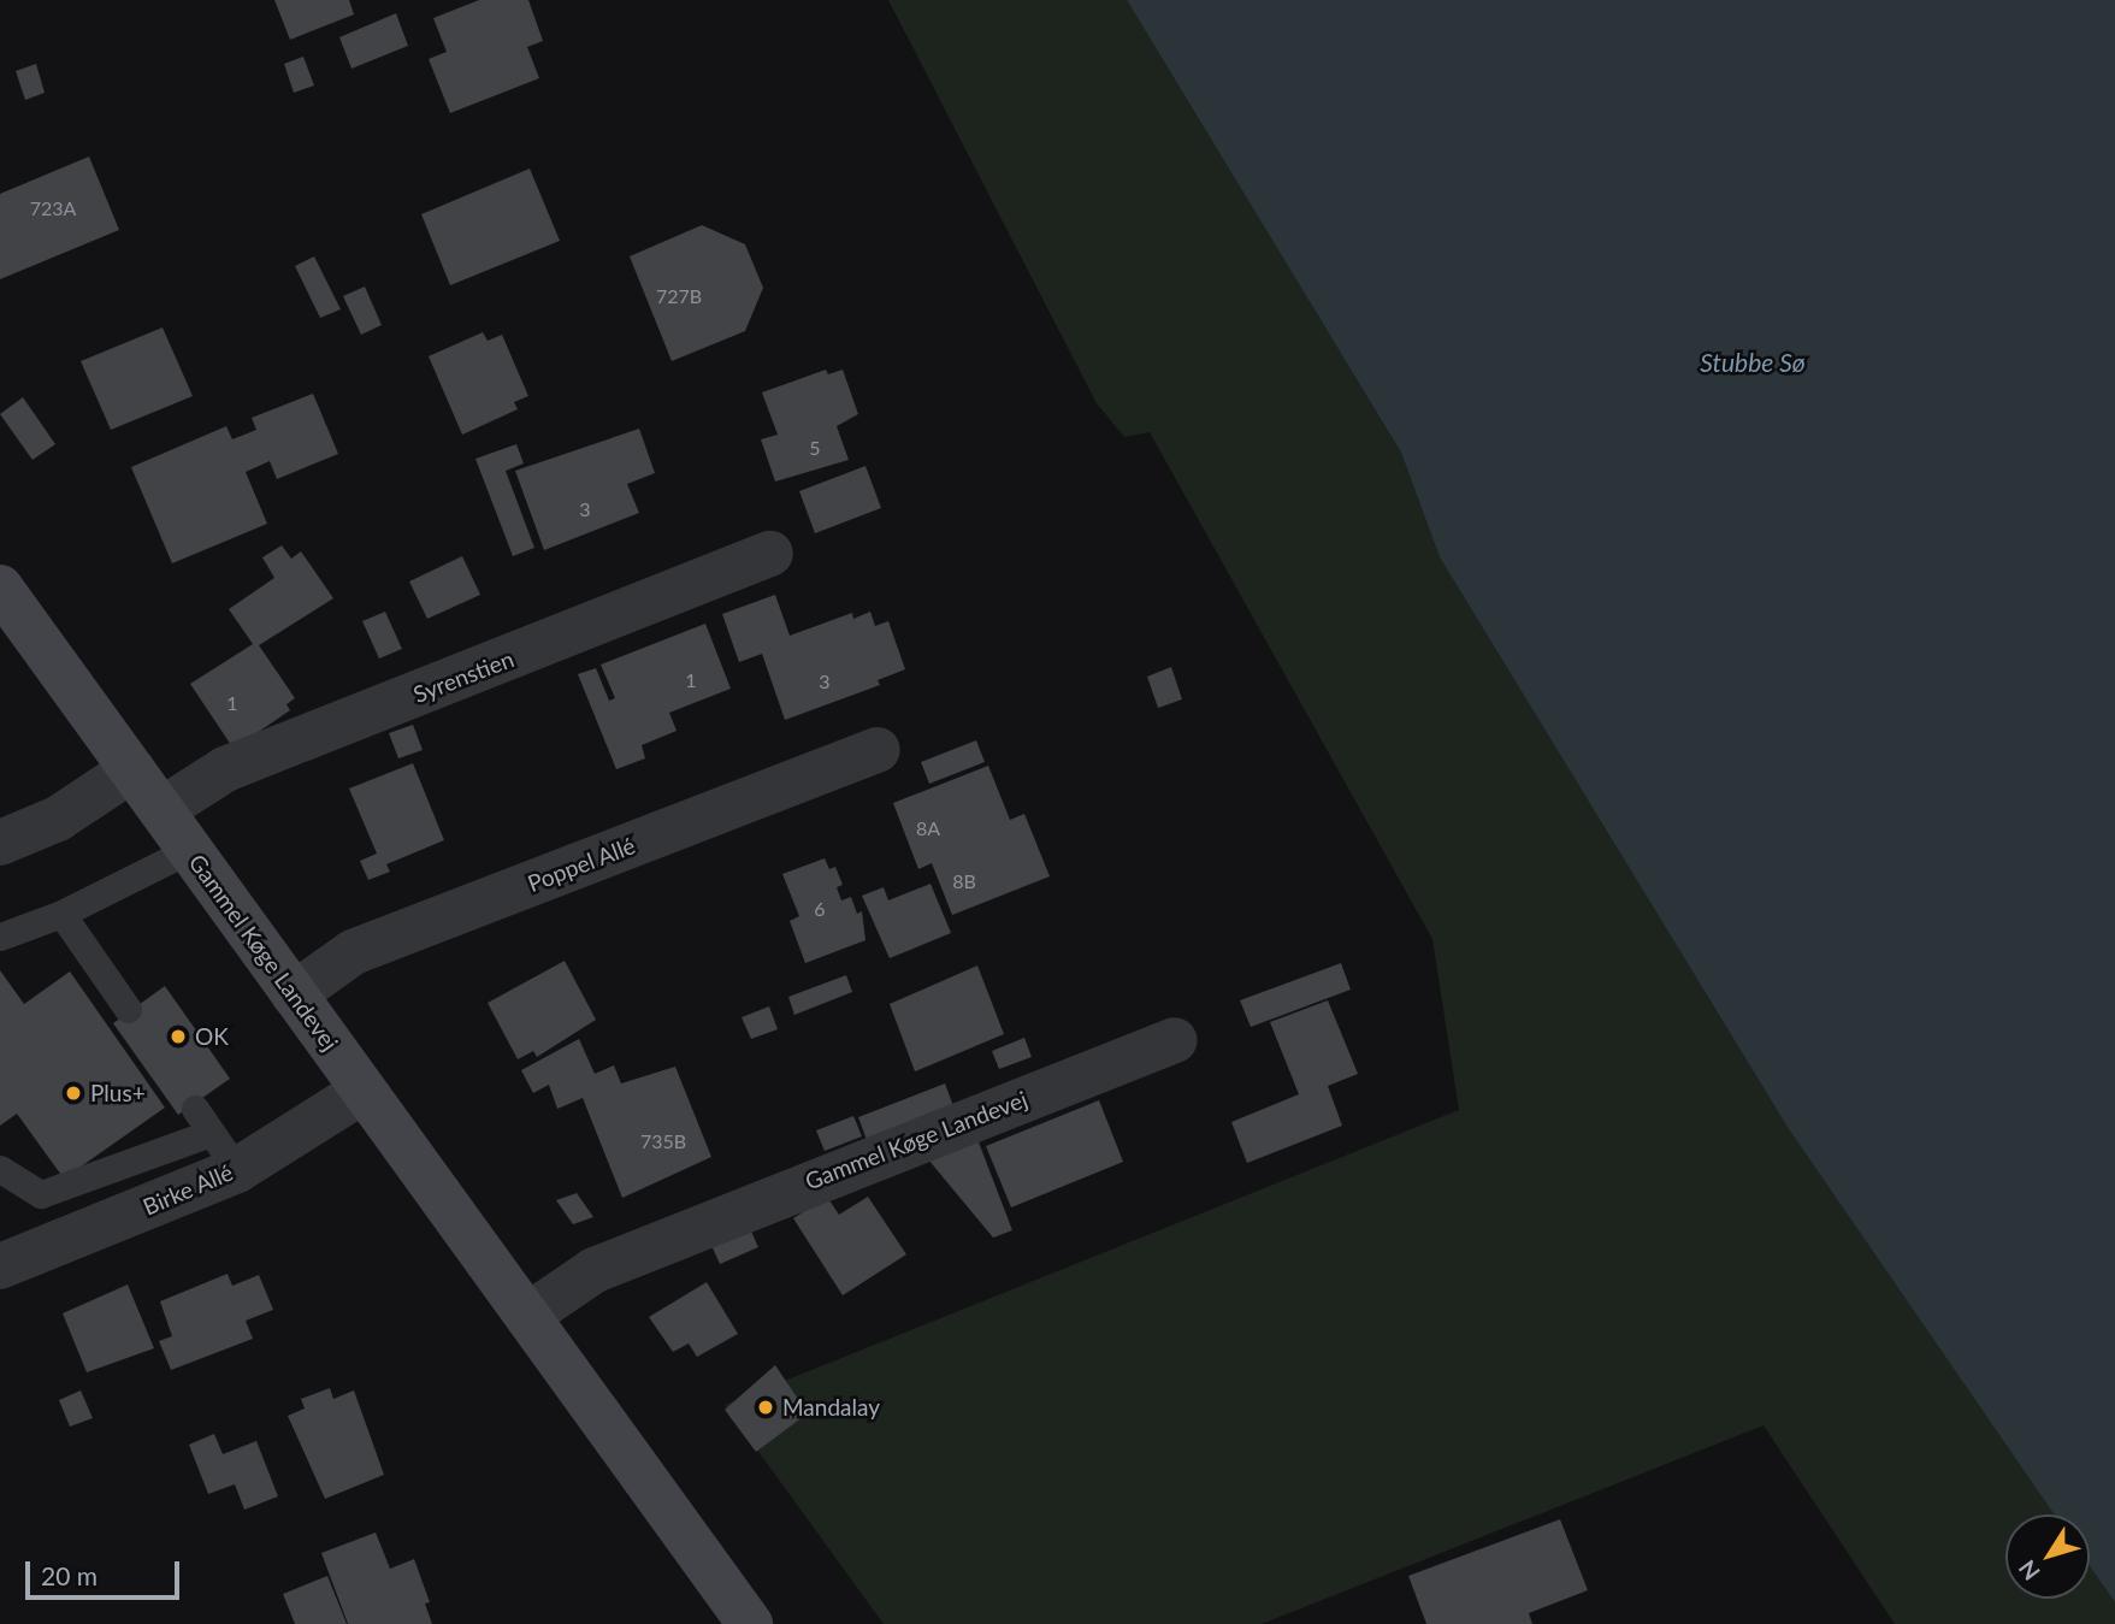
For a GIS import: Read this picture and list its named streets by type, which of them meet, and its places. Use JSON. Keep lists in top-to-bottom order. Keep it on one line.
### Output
{"streets":{"main road":["Gammel Køge Landevej"],"street":["Syrenstien","Poppel Allé","Birke Allé"]},"crossings":[["Syrenstien","Gammel Køge Landevej"],["Poppel Allé","Gammel Køge Landevej"],["Gammel Køge Landevej","Birke Allé"]],"water":["Stubbe Sø"],"places":["OK","Plus+","Mandalay"],"house_numbers":["723A","727B","5","3","1","3","1","8A","8B","6","735B"],"scale_bar":"20 m","north":"bottom left"}
